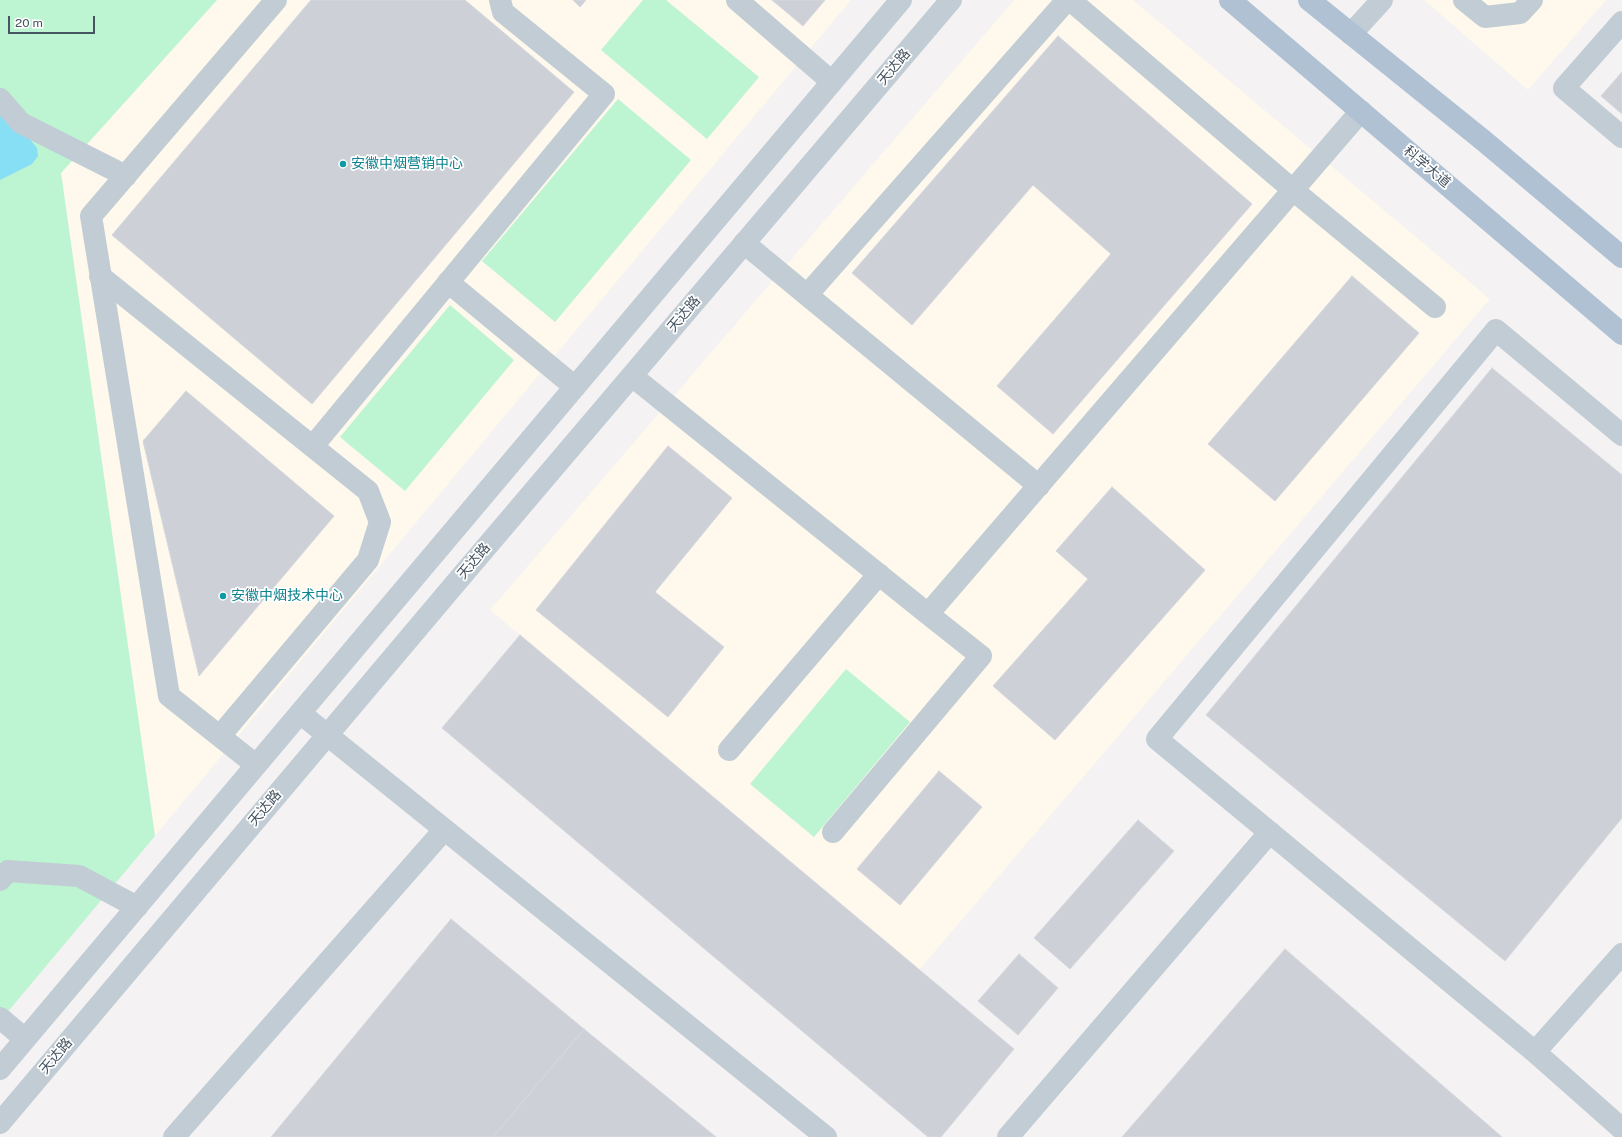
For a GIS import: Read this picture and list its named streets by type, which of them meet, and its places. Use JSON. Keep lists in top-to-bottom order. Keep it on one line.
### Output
{"streets":{"main road":["科学大道"],"street":["天达路"]},"places":["安徽中烟营销中心","安徽中烟技术中心"],"scale_bar":"20 m"}
